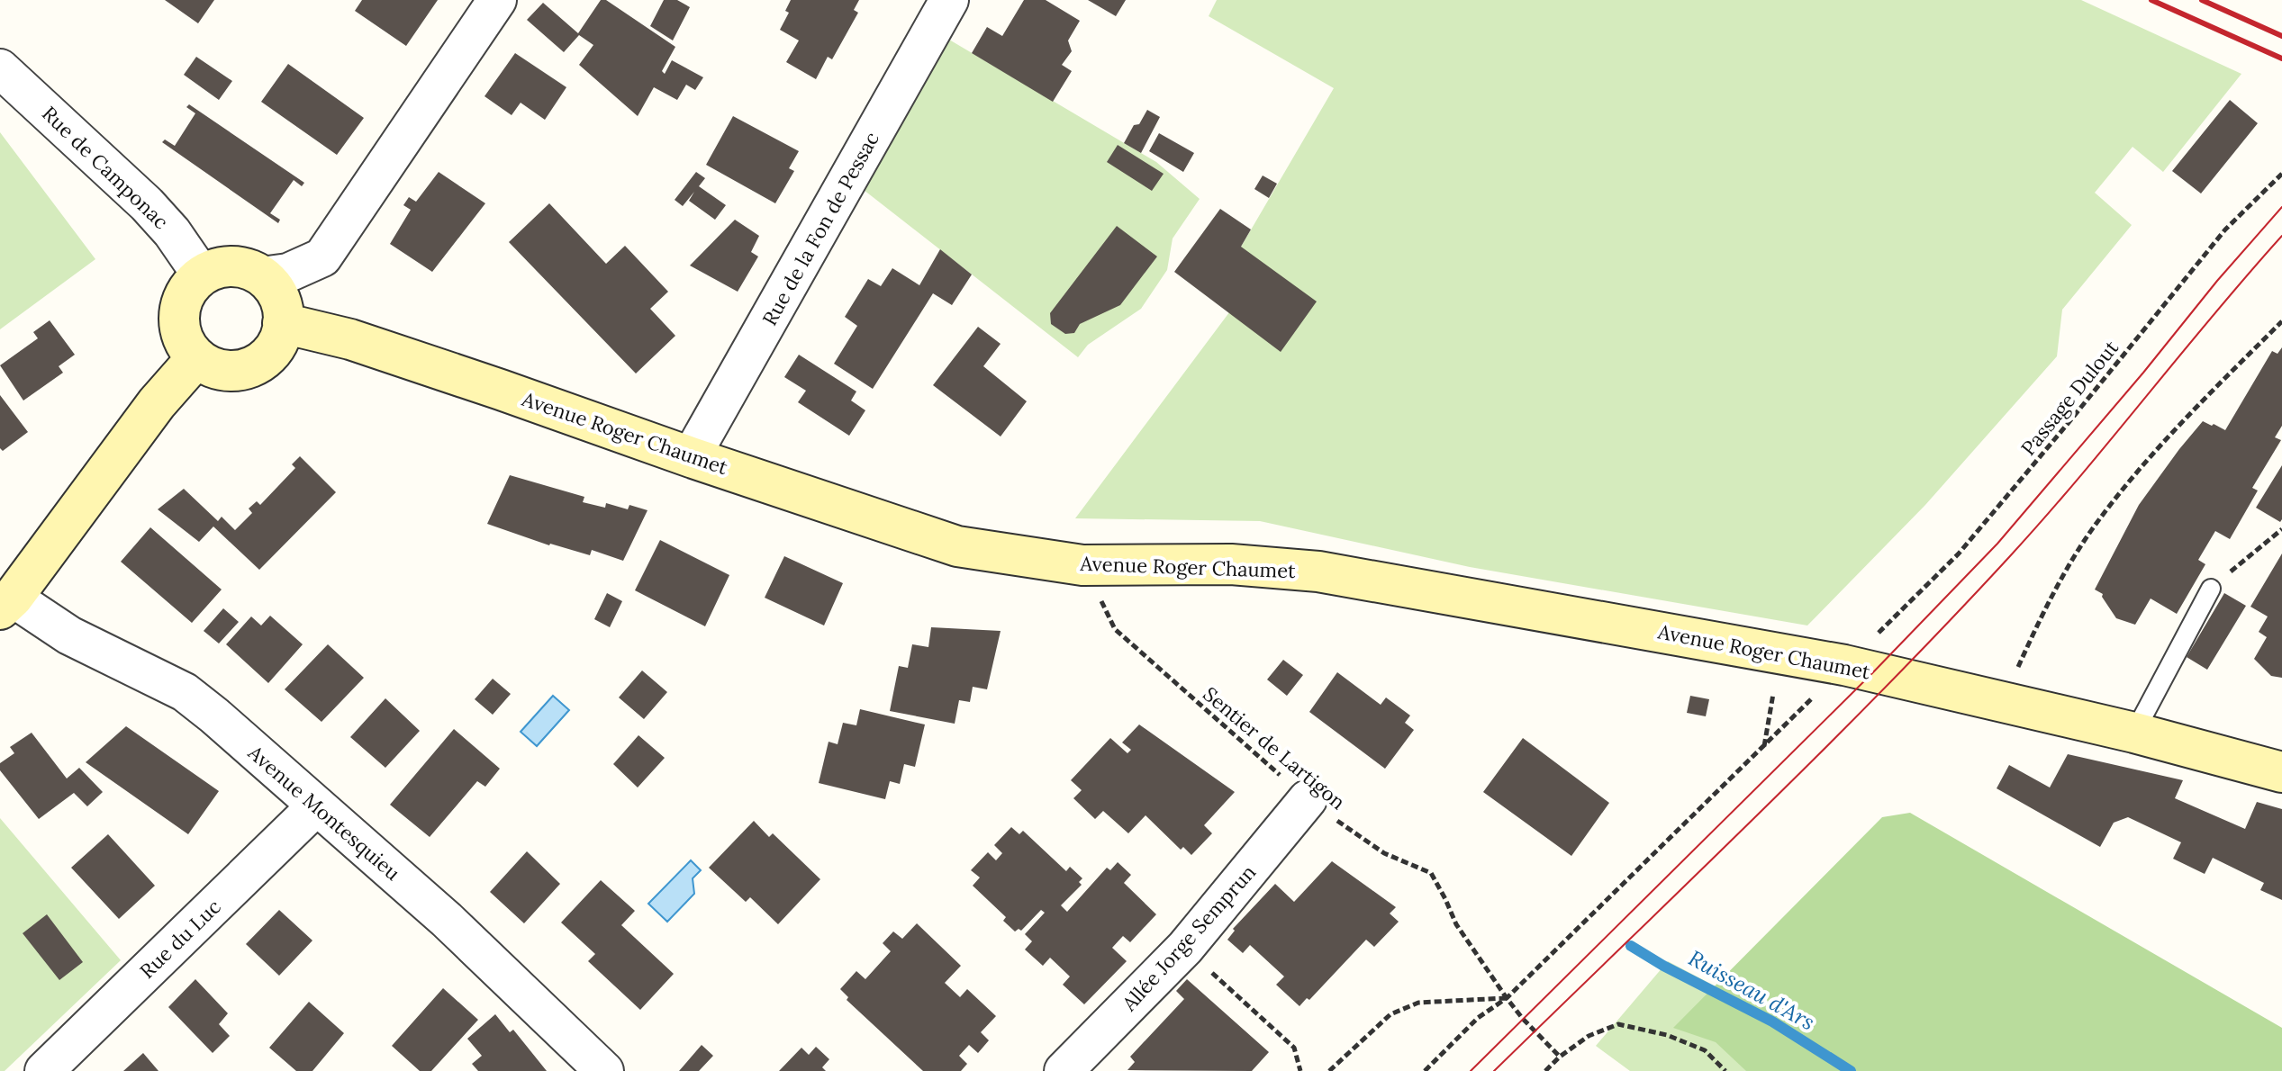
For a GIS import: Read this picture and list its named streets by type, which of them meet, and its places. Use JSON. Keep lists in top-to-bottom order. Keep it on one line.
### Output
{"streets":{"street":["Rue de Camponac","Rue de la Fon de Pessac","Avenue Roger Chaumet","Avenue Montesquieu","Allée Jorge Semprun","Rue du Luc"],"path":["Passage Dulout","Sentier de Lartigon"]},"crossings":[["Rue de Camponac","Avenue Roger Chaumet"],["Rue de la Fon de Pessac","Avenue Roger Chaumet"],["Avenue Roger Chaumet","Sentier de Lartigon"],["Sentier de Lartigon","Allée Jorge Semprun"],["Avenue Montesquieu","Rue du Luc"]],"water":["Ruisseau d'Ars"]}
